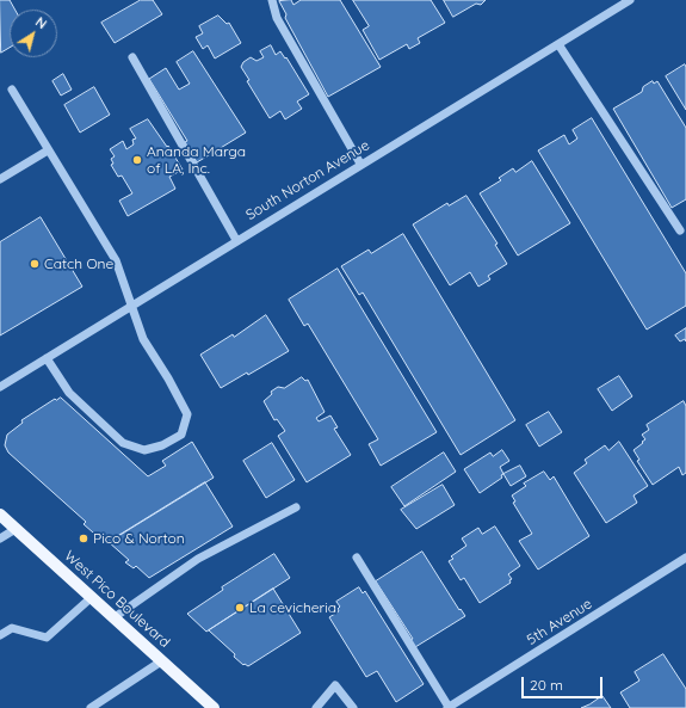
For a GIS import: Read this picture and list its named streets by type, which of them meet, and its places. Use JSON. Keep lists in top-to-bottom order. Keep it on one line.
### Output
{"streets":{"main road":["West Pico Boulevard"],"street":["South Norton Avenue","5th Avenue"]},"places":["Ananda Marga of LA, Inc.","Catch One","Pico & Norton","La cevicheria"],"scale_bar":"20 m","north":"top right"}
